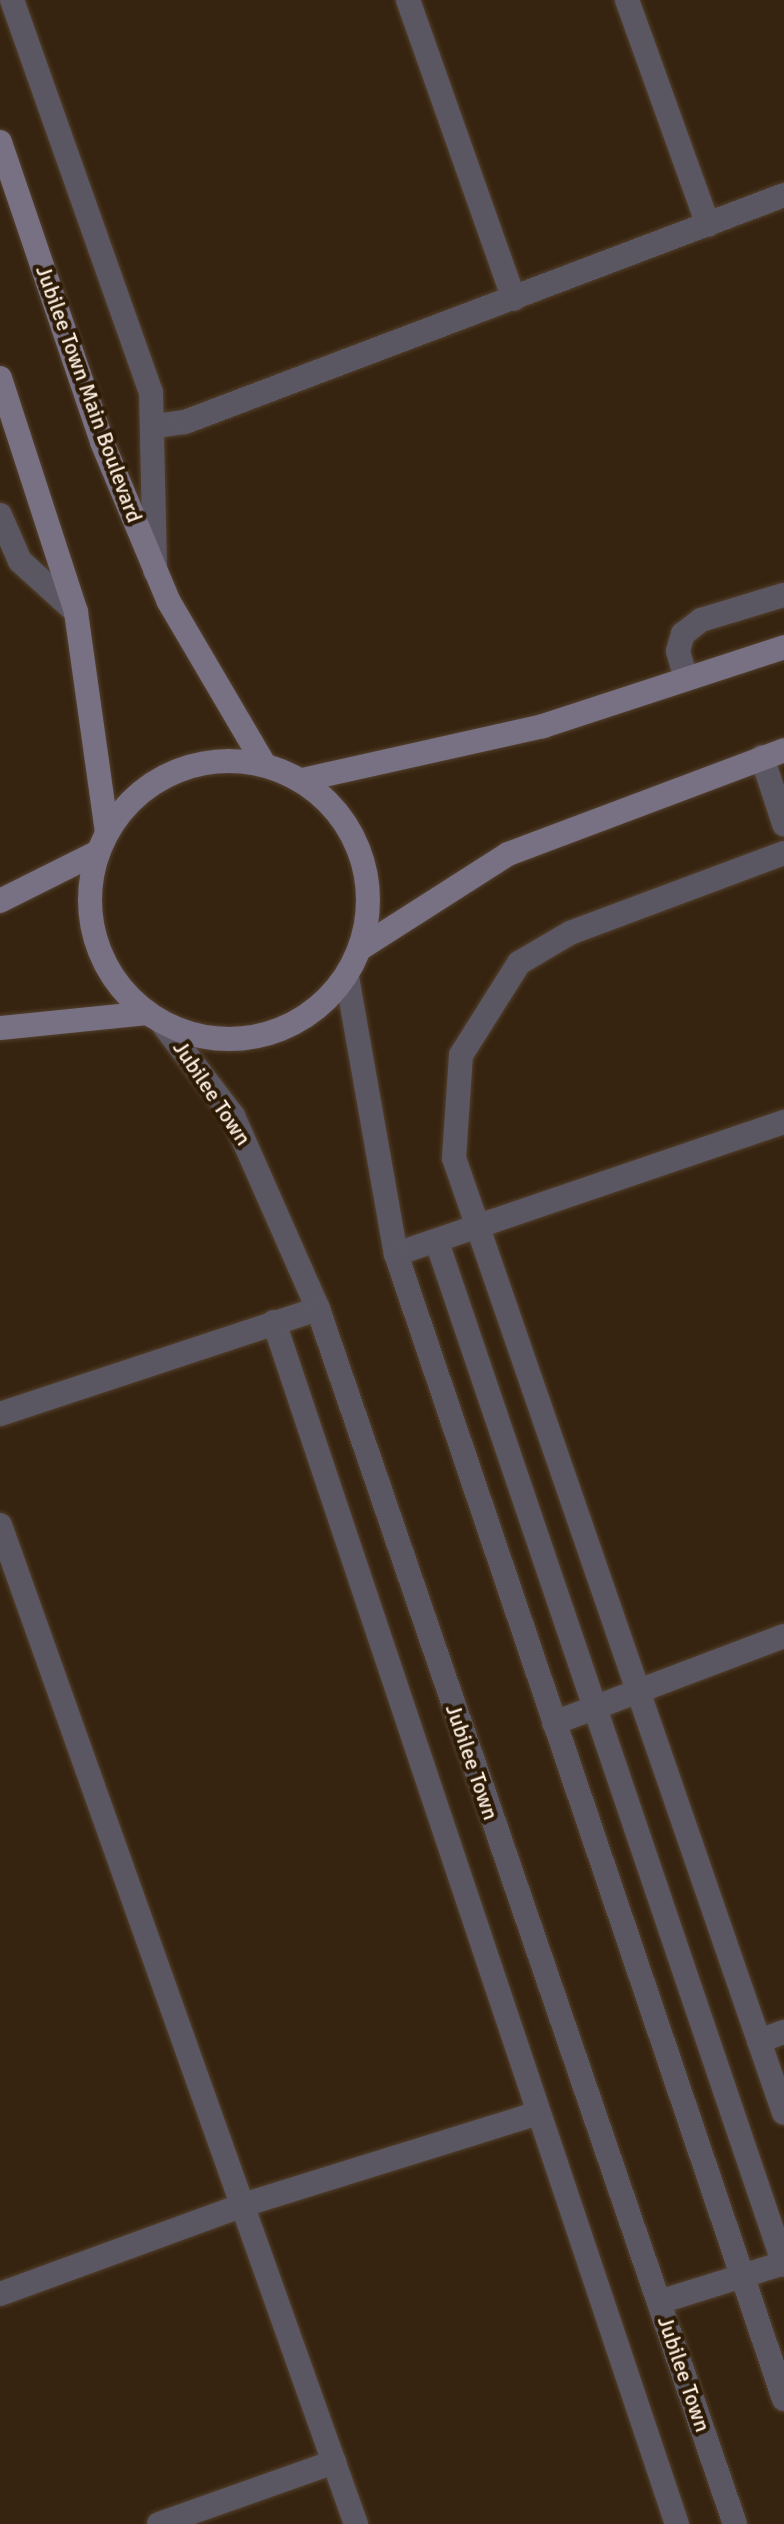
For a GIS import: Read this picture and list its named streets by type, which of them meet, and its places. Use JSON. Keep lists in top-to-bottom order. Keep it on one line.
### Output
{"streets":{"main road":["Jubilee Town Main Boulevard"],"street":["Jubilee Town"]},"crossings":[["Jubilee Town Main Boulevard","Jubilee Town"]]}
